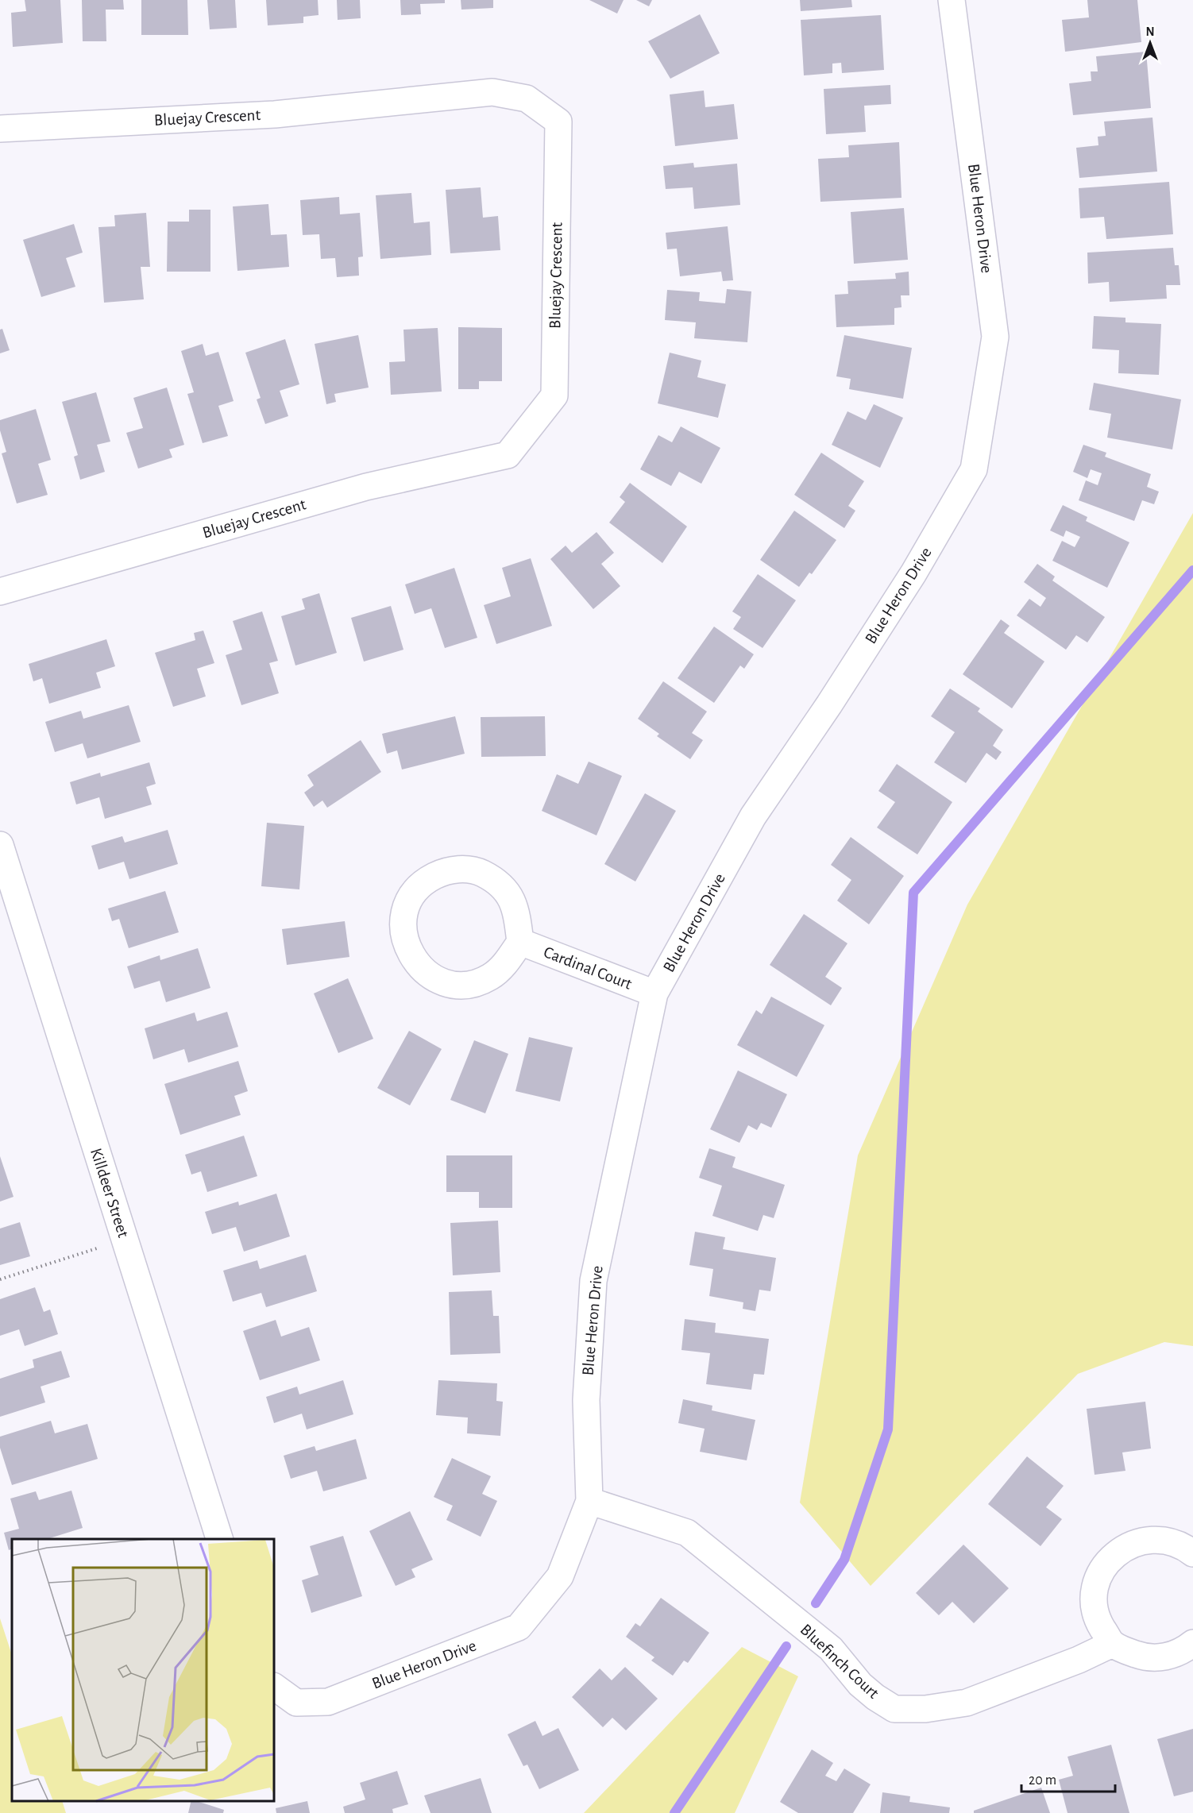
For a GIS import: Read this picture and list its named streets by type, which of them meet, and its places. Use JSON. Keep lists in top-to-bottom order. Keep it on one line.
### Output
{"streets":{"street":["Bluejay Crescent","Blue Heron Drive","Cardinal Court","Killdeer Street","Bluefinch Court"]},"crossings":[["Blue Heron Drive","Cardinal Court"],["Blue Heron Drive","Bluefinch Court"]],"scale_bar":"20 m","north":"top"}
